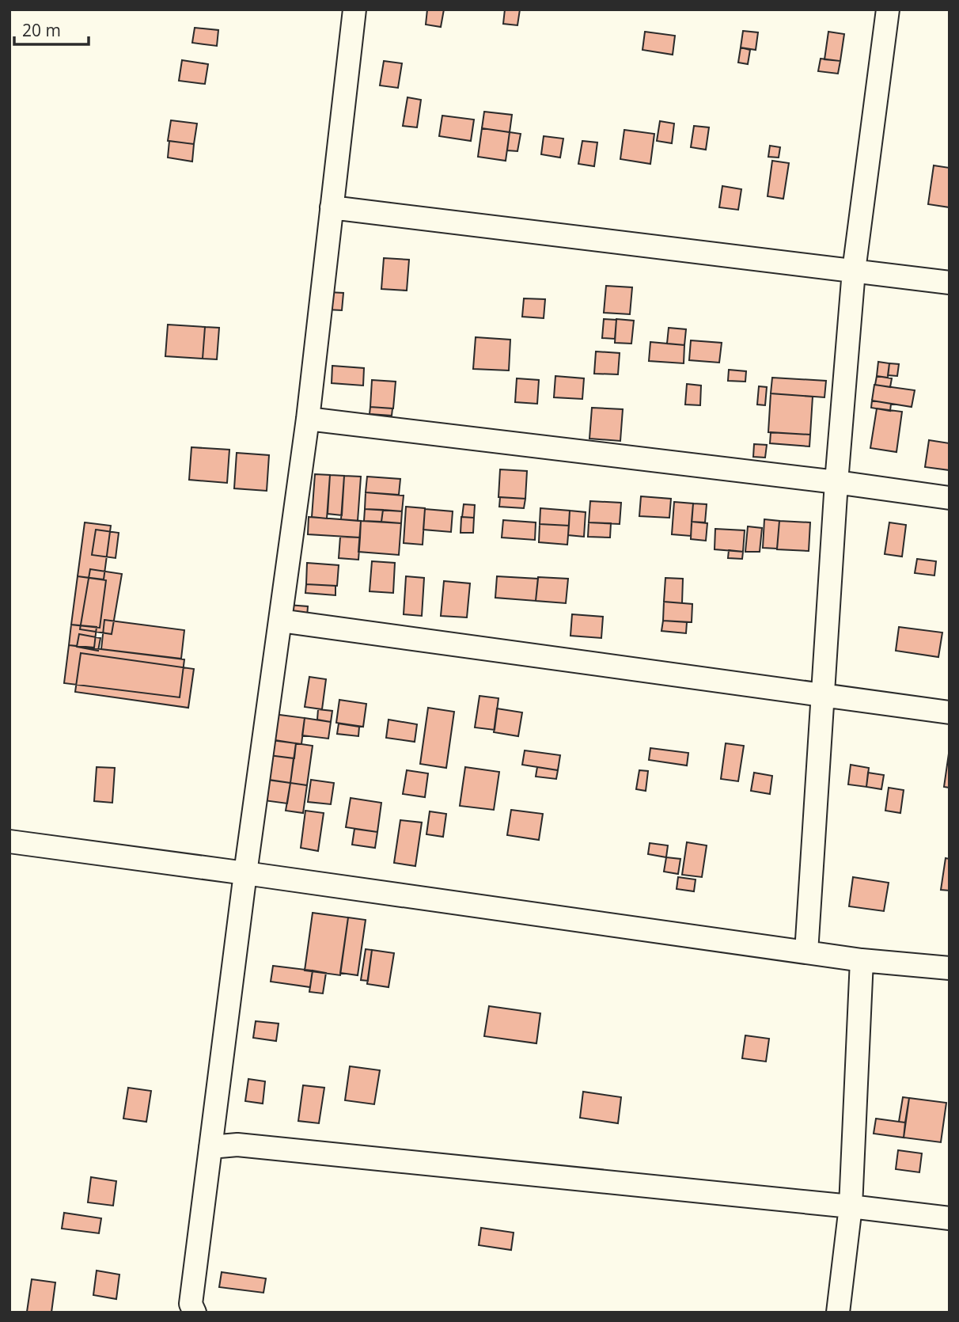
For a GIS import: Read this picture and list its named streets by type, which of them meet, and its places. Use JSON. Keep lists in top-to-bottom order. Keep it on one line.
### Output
{"scale_bar":"20 m"}
